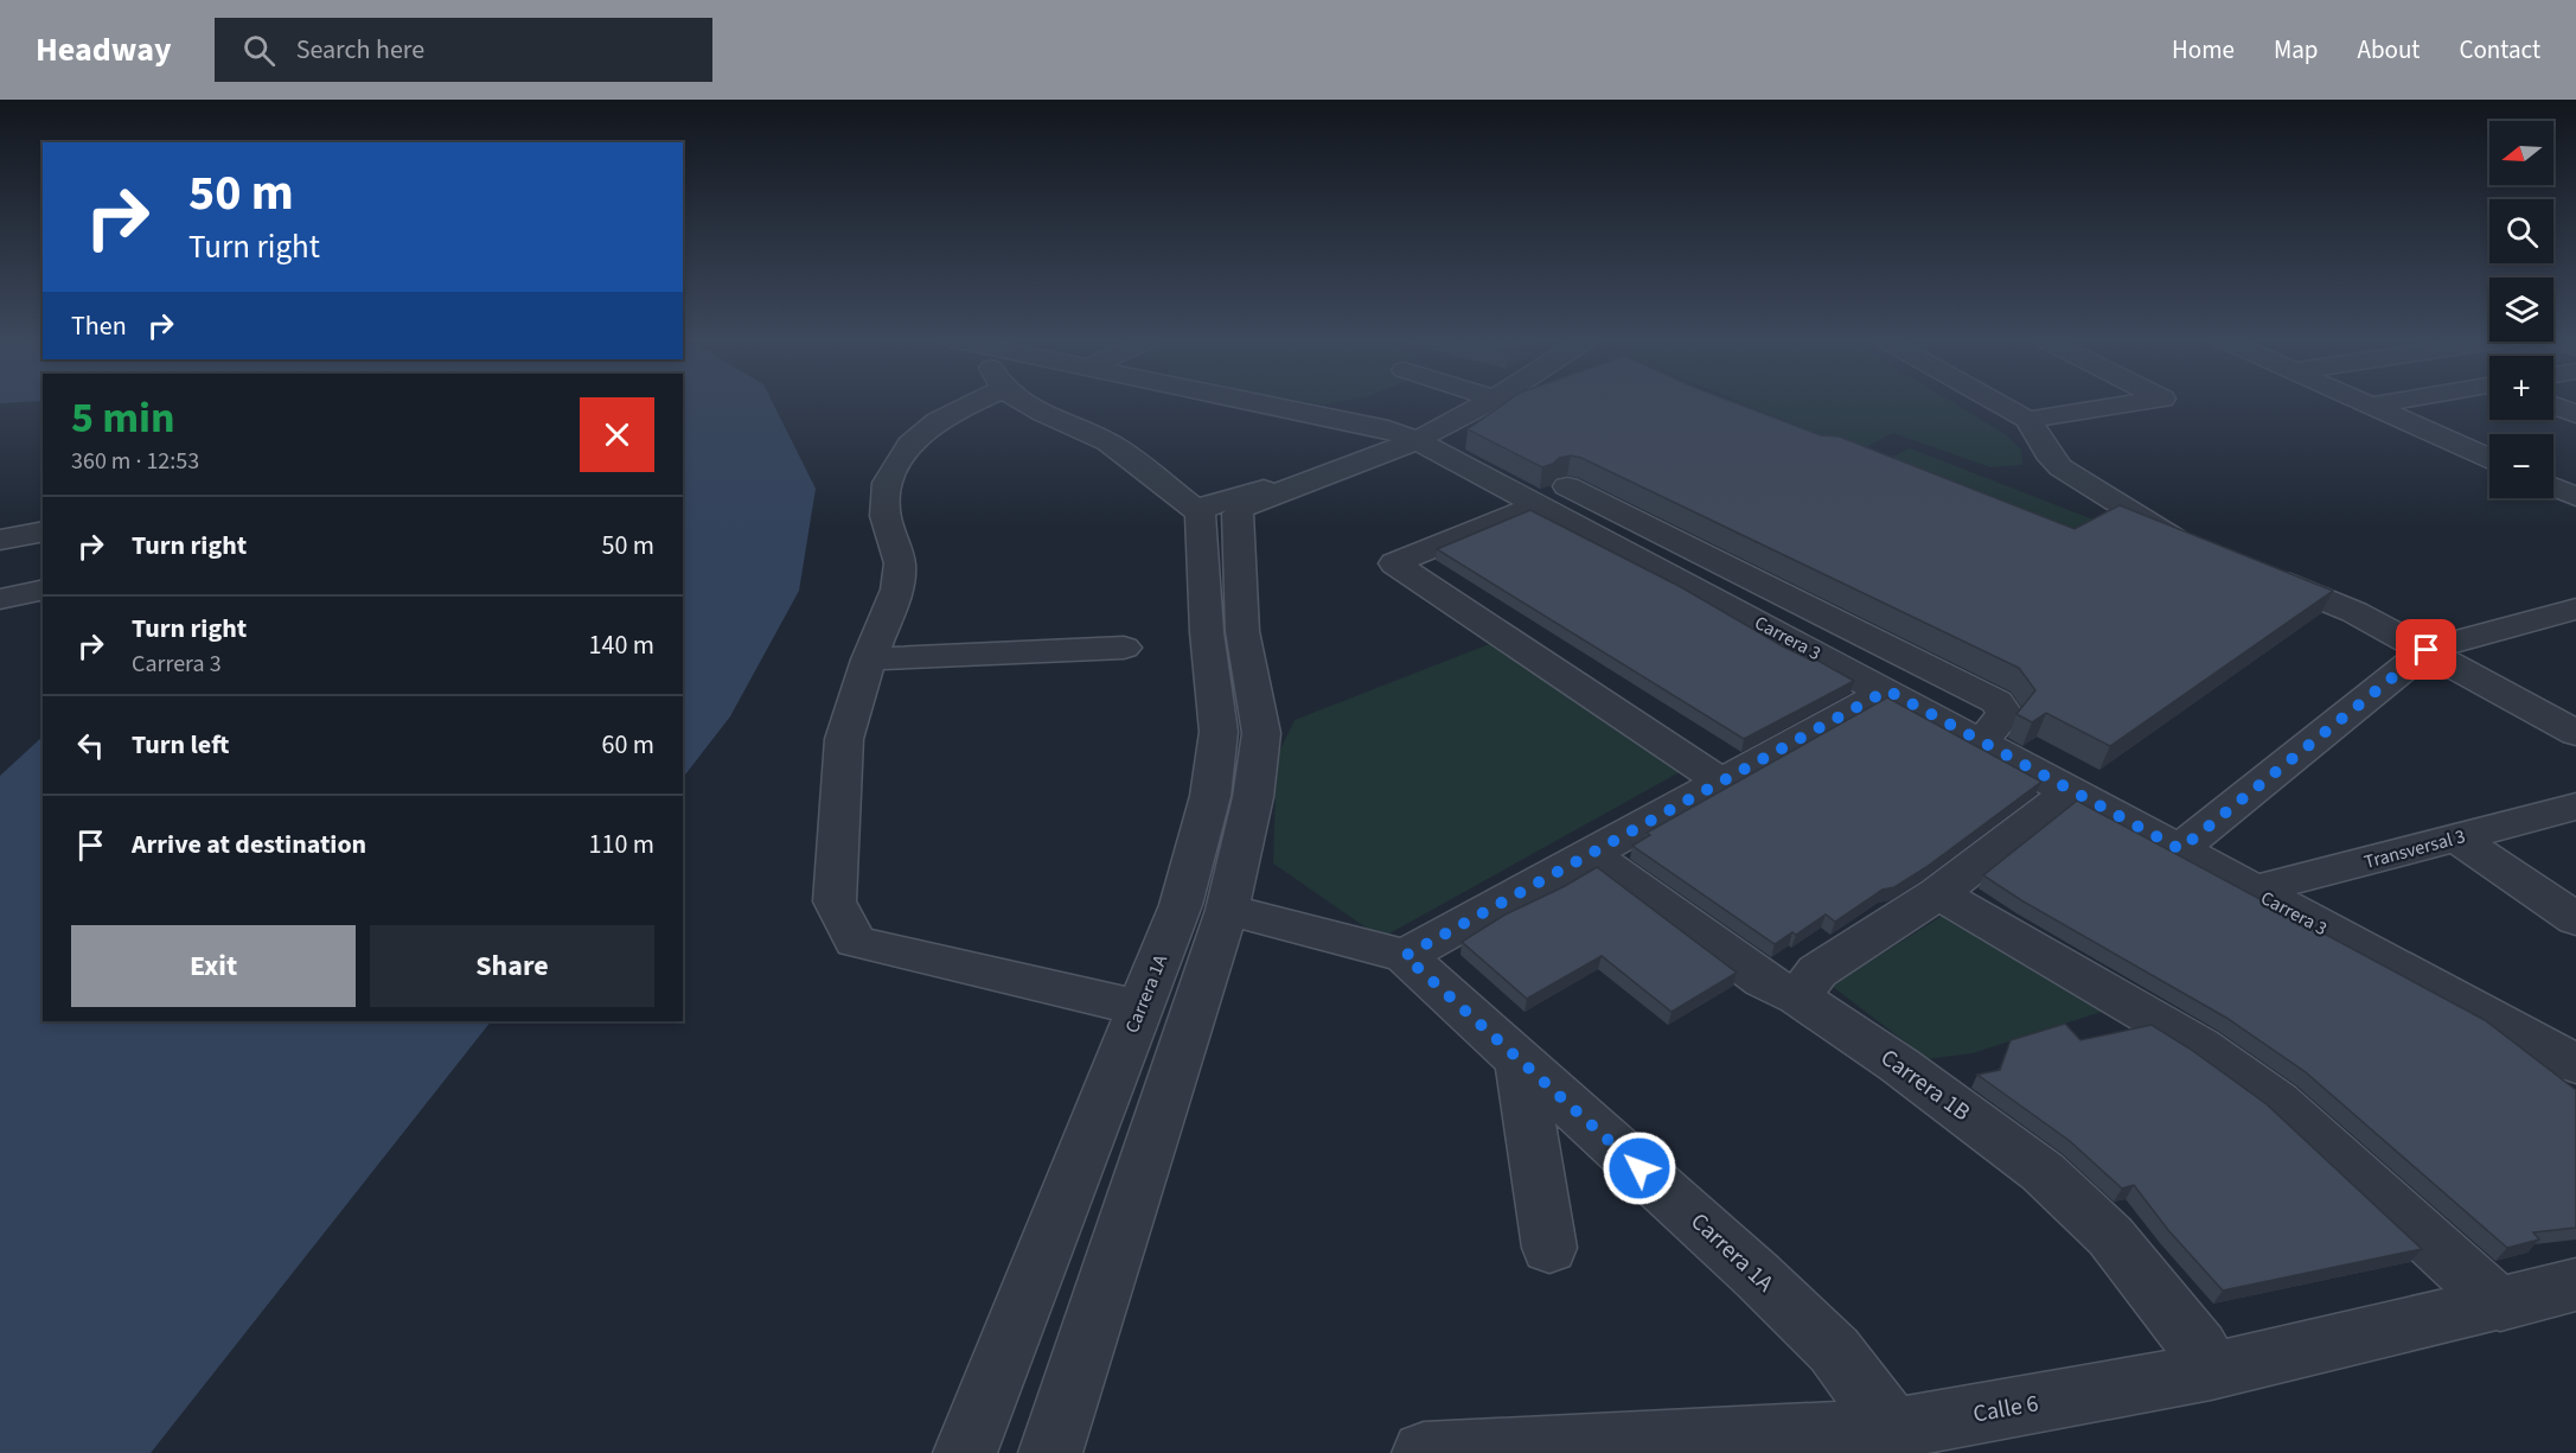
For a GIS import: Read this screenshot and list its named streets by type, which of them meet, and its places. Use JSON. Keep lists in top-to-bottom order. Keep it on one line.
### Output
{"streets":{"street":["Carrera 3","Transversal 3","Carrera 1A","Carrera 1B","Calle 6"]},"crossings":[["Carrera 3","Transversal 3"],["Carrera 1A","Calle 6"],["Carrera 1B","Calle 6"]],"north":"left","page":{"header":"Headway","search":"Search here","nav":["Home","Map","About","Contact"],"map_buttons":["+","−"],"turn":["50 m","Turn right"],"then":"Then","heading":["5 min","360 m · 12:53"],"list":[{"name":"Turn right","value":"50 m"},{"name":"Turn right","note":"Carrera 3","value":"140 m"},{"name":"Turn left","value":"60 m"},{"name":"Arrive at destination","value":"110 m"}],"buttons":["Exit","Share"]}}
